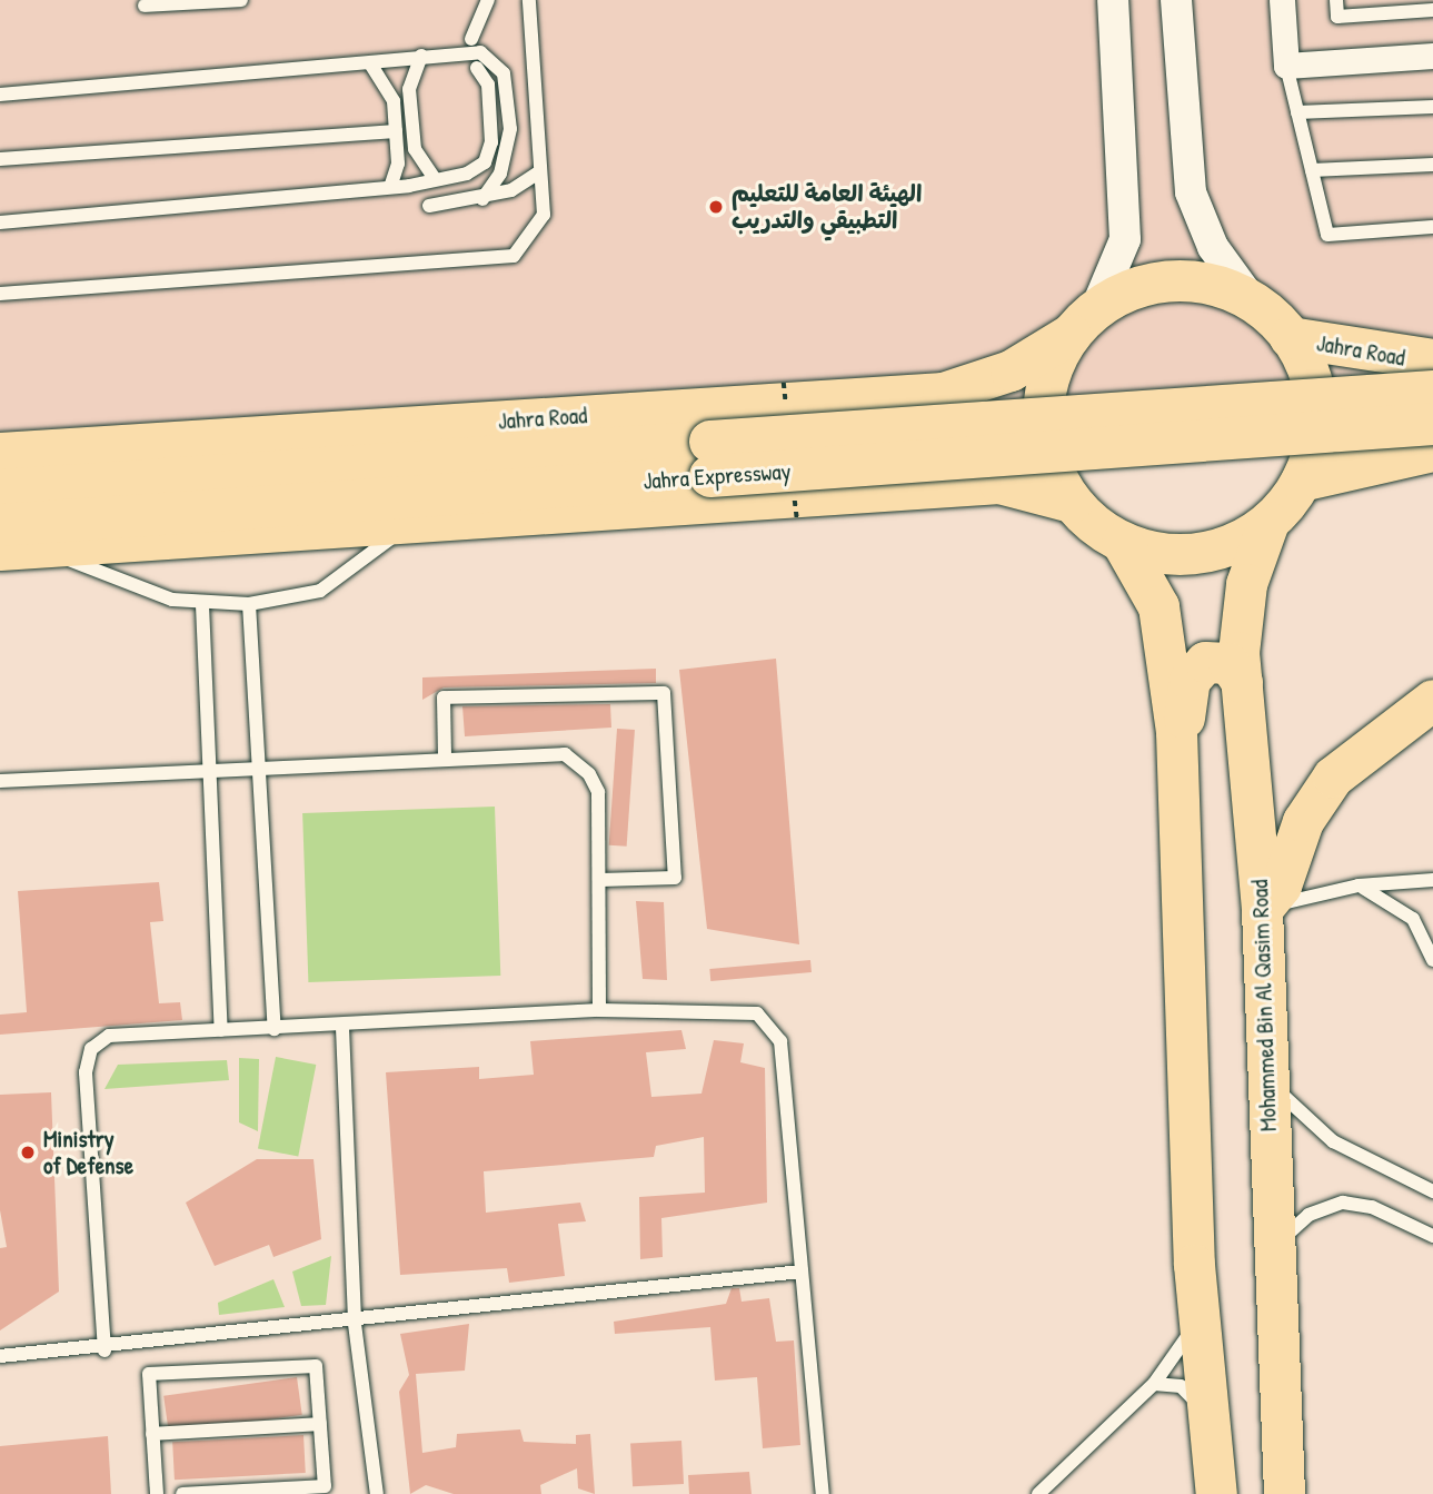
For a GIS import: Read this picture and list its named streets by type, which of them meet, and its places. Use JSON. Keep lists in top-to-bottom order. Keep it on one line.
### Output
{"streets":{"highway":["Jahra Expressway"],"main road":["Jahra Road","Mohammed Bin Al Qasim Road"]},"crossings":[["Jahra Road","Mohammed Bin Al Qasim Road"]],"places":["الهيئة العامة للتعليم التطبيقي والتدريب","Ministry of Defense"]}
